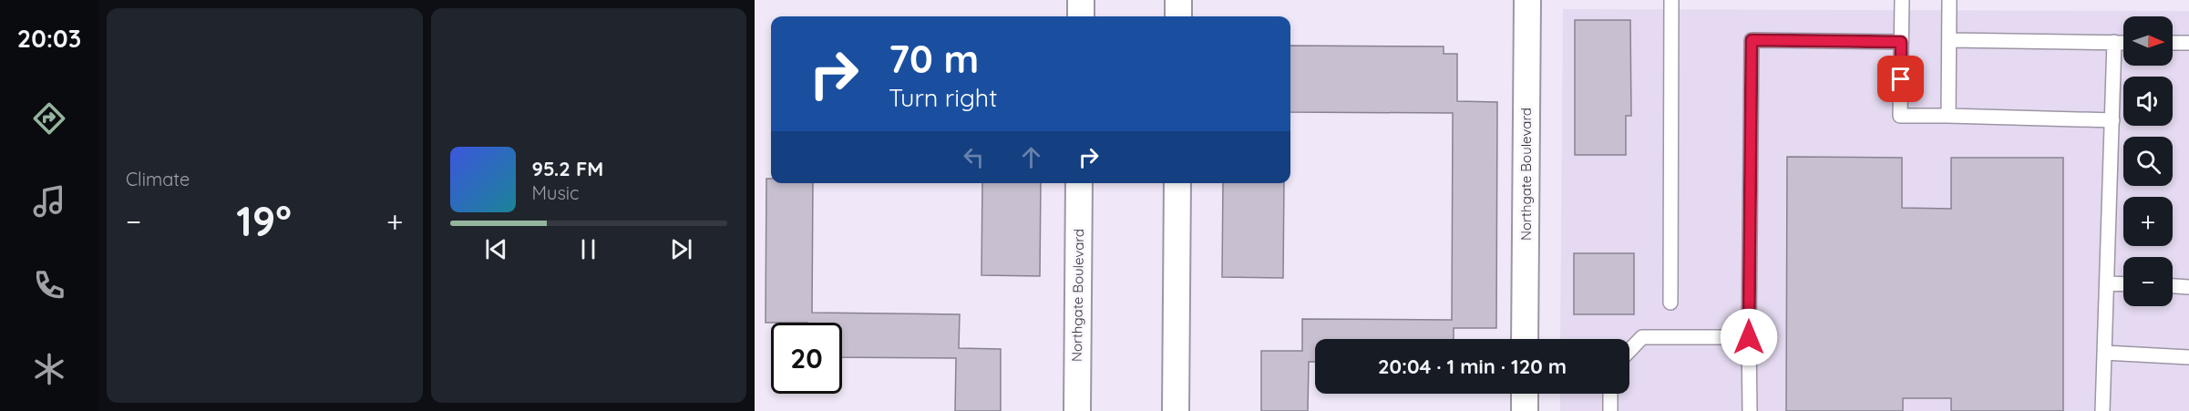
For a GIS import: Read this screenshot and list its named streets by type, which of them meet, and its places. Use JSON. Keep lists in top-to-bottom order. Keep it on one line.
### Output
{"streets":{"street":["Northgate Boulevard"]},"north":"right","page":{"tabs":"20:03","tile":"Climate","map_buttons":["+","−"],"turn":["70 m","Turn right"],"song":["95.2 FM","Music"],"heat":["−","19°","+"],"limit":"20","trip":"20:04 · 1 min · 120 m"}}
